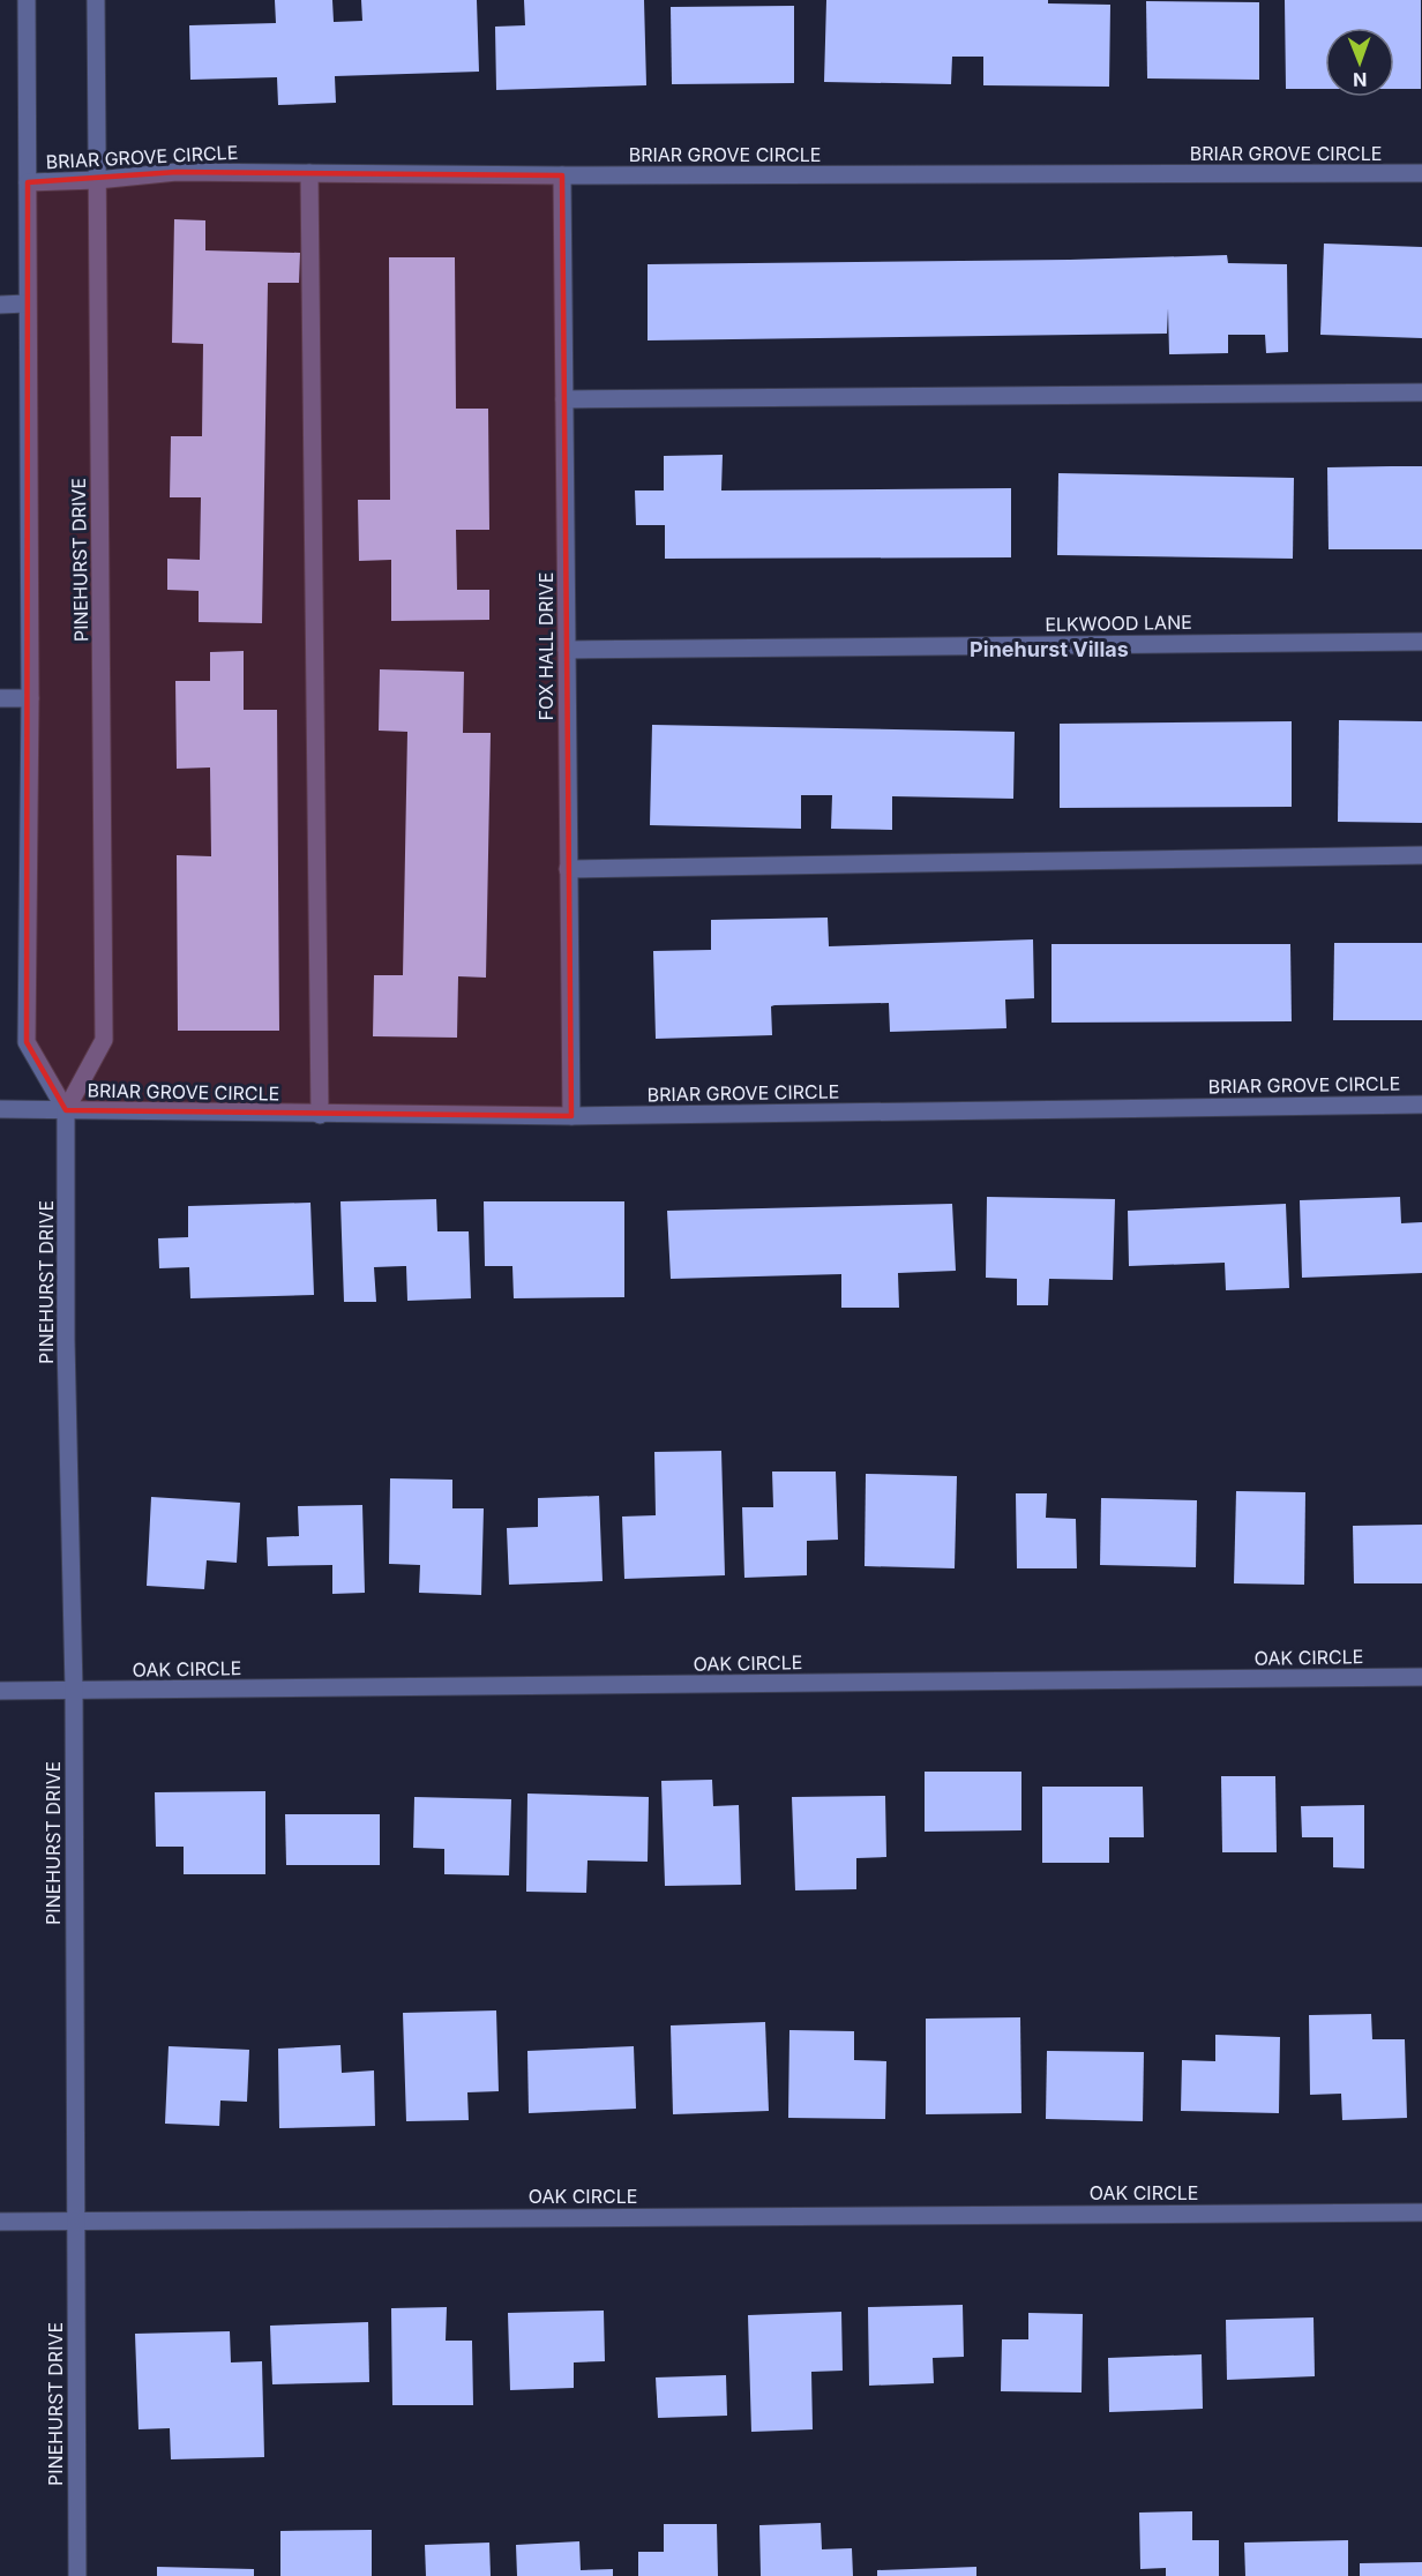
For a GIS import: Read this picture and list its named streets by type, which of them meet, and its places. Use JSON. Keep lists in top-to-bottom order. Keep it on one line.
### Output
{"streets":{"street":["BRIAR GROVE CIRCLE","PINEHURST DRIVE","ELKWOOD LANE","FOX HALL DRIVE","OAK CIRCLE"]},"crossings":[["BRIAR GROVE CIRCLE","PINEHURST DRIVE"],["BRIAR GROVE CIRCLE","FOX HALL DRIVE"],["PINEHURST DRIVE","OAK CIRCLE"],["ELKWOOD LANE","FOX HALL DRIVE"]],"districts":["Pinehurst Villas"],"north":"bottom"}
